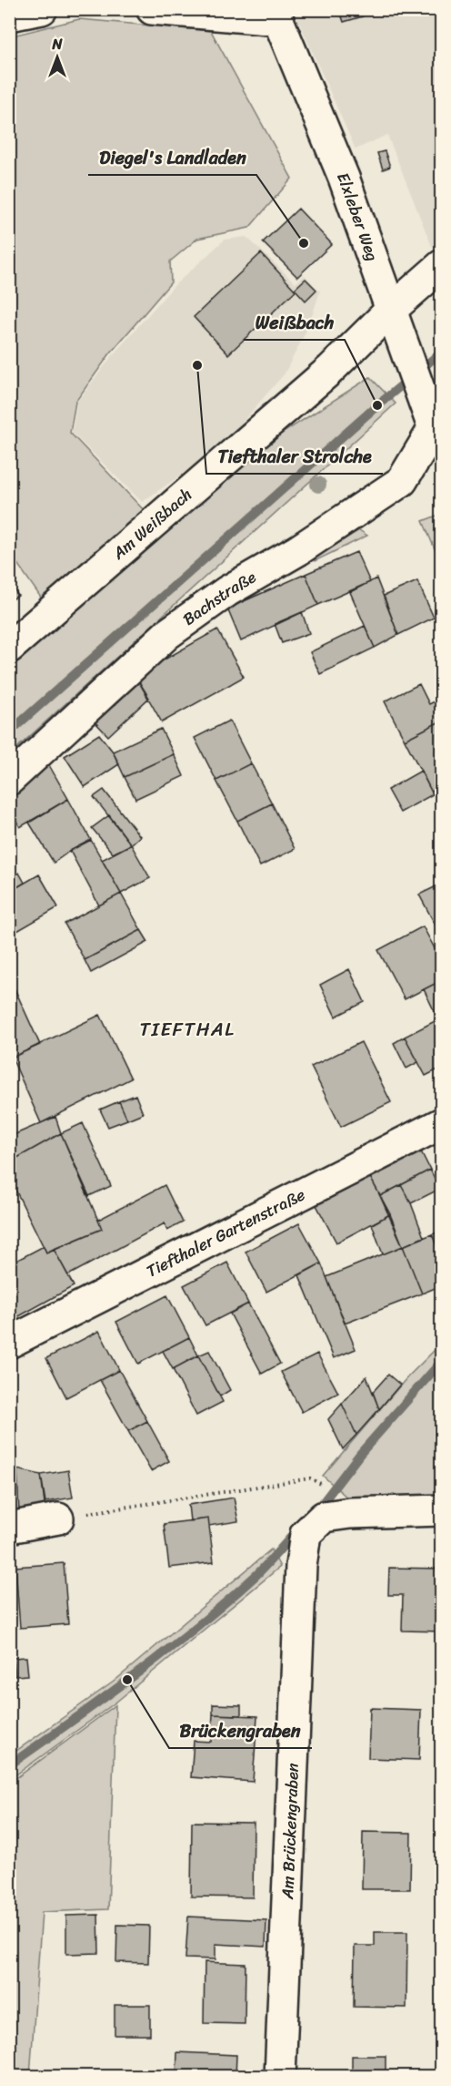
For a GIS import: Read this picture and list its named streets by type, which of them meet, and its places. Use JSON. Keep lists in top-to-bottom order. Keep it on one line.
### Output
{"streets":{"street":["Elxleber Weg","Am Weißbach","Bachstraße","Tiefthaler Gartenstraße","Am Brückengraben"]},"crossings":[["Elxleber Weg","Am Weißbach"],["Elxleber Weg","Bachstraße"]],"districts":["TIEFTHAL"],"places":["Diegel's Landladen","Tiefthaler Strolche","Weißbach","Brückengraben"],"north":"top"}
